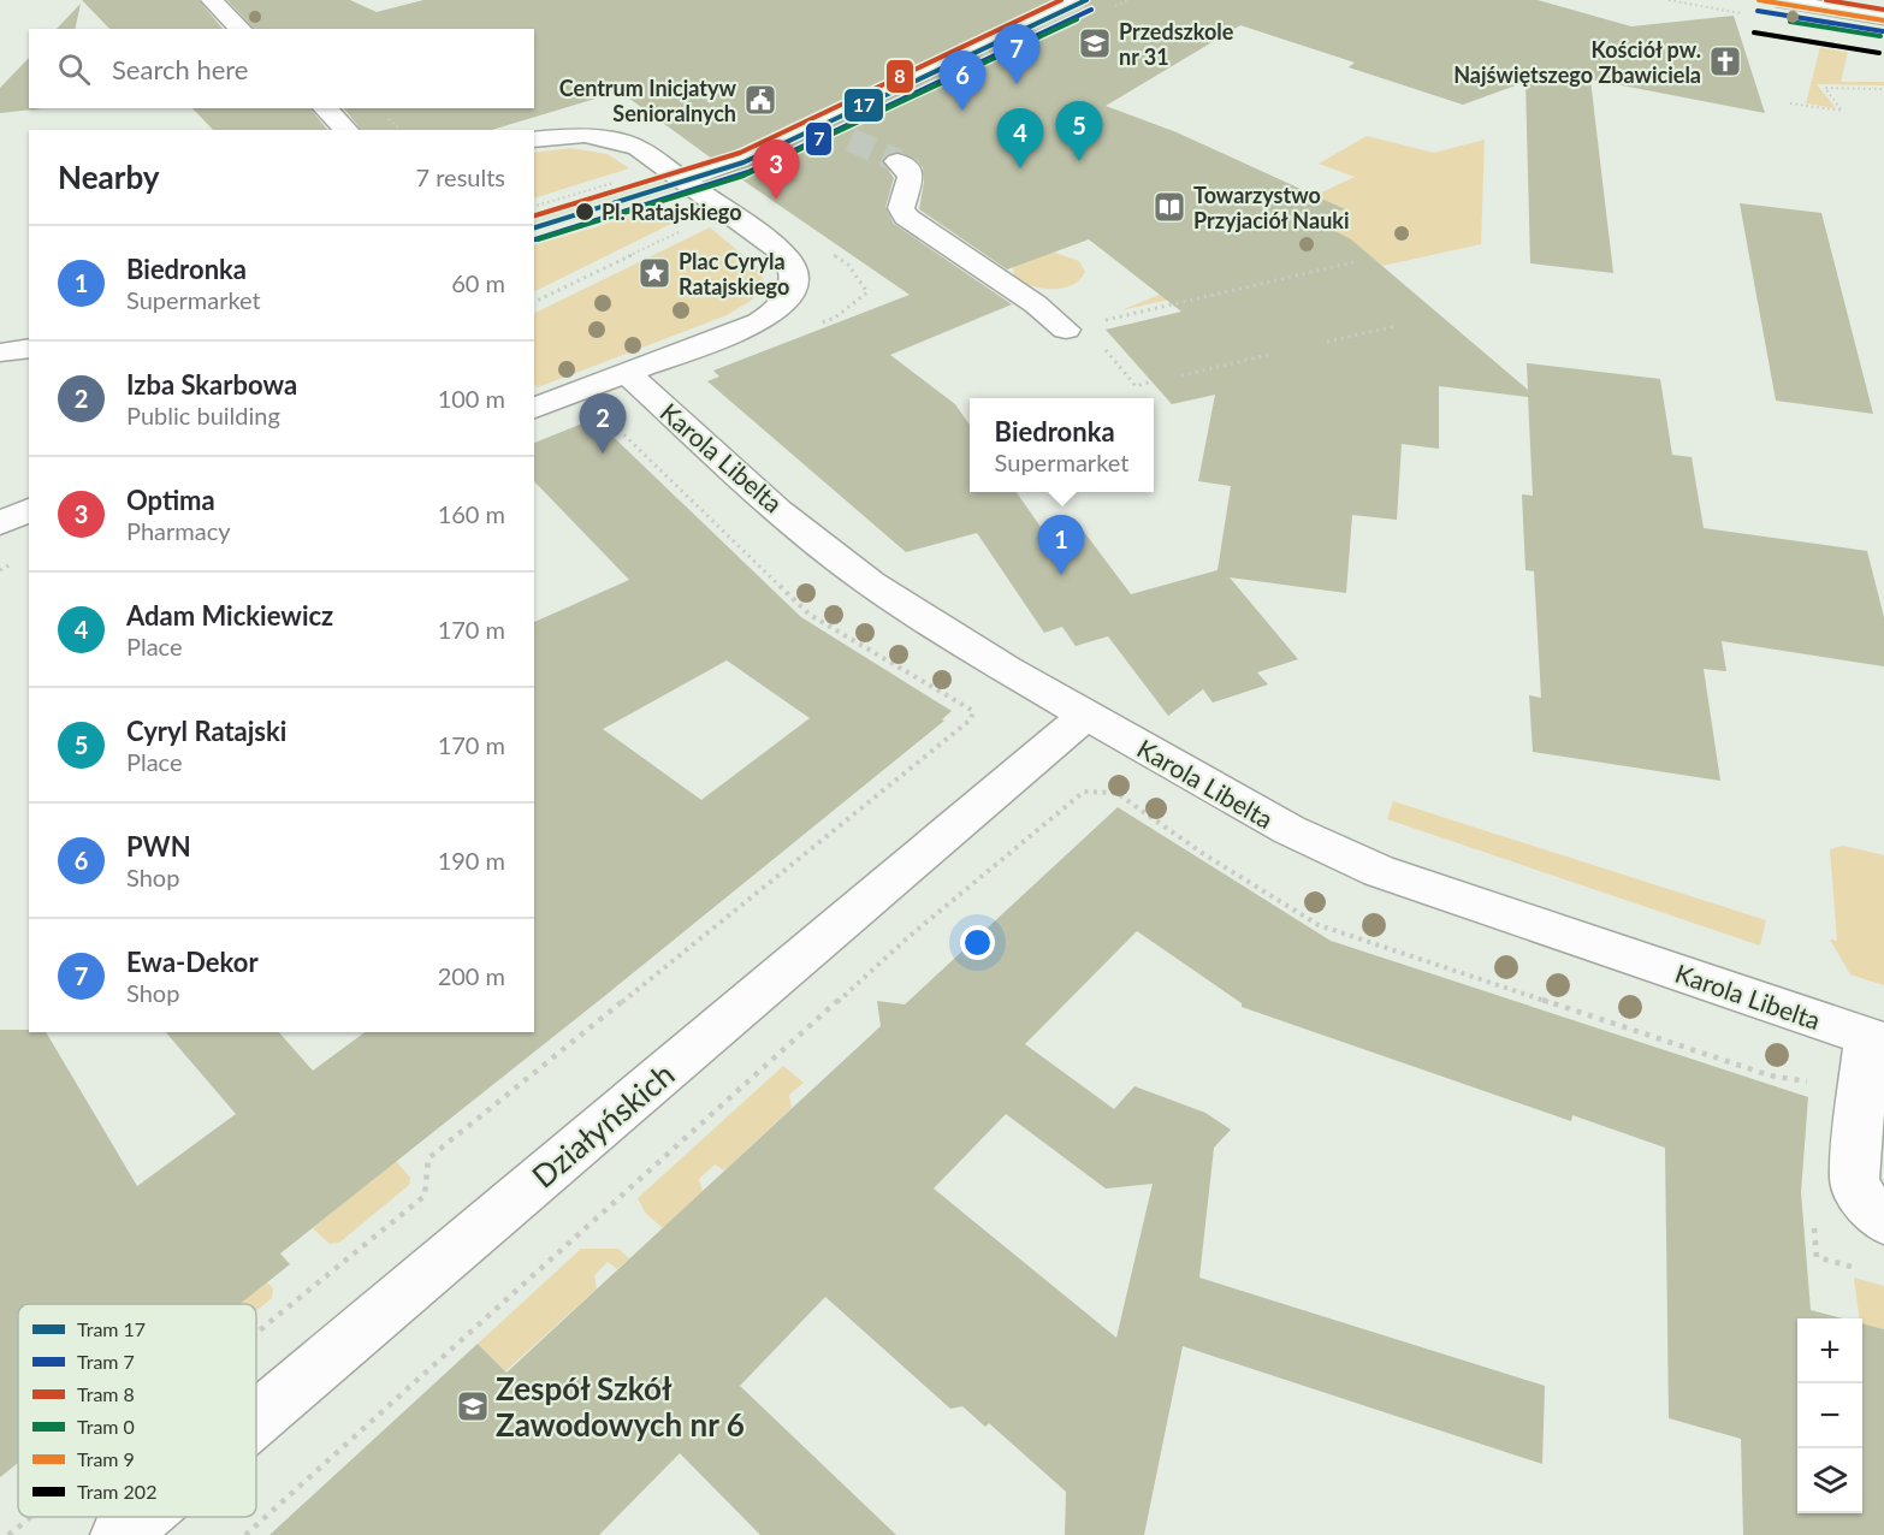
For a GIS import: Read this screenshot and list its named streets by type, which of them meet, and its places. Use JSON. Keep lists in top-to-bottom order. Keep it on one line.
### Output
{"streets":{"street":["Karola Libelta","Działyńskich"]},"crossings":[["Karola Libelta","Działyńskich"]],"places":{"school or university":["Przedszkole nr 31","Zespół Szkół Zawodowych nr 6"],"church":["Kościół pw. Najświętszego Zbawiciela"],"public building":["Centrum Inicjatyw Senioralnych"],"library":["Towarzystwo Przyjaciół Nauki"],"other":["Pl. Ratajskiego"],"place":["Plac Cyryla Ratajskiego"]},"lines":["tram line 17","tram line 8","tram line 9","tram line 7","tram line 0","tram line 202"],"legend":["Tram 17","Tram 7","Tram 8","Tram 0","Tram 9","Tram 202"],"page":{"pins":["7","6","5","4","3","2","1"],"search":"Search here","heading":["Nearby","7 results"],"list":[{"mark":"1","name":"Biedronka","note":"Supermarket","value":"60 m"},{"mark":"2","name":"Izba Skarbowa","note":"Public building","value":"100 m"},{"mark":"3","name":"Optima","note":"Pharmacy","value":"160 m"},{"mark":"4","name":"Adam Mickiewicz","note":"Place","value":"170 m"},{"mark":"5","name":"Cyryl Ratajski","note":"Place","value":"170 m"},{"mark":"6","name":"PWN","note":"Shop","value":"190 m"},{"mark":"7","name":"Ewa-Dekor","note":"Shop","value":"200 m"}],"popup":["Biedronka","Supermarket"],"map_buttons":["+","−"]}}
